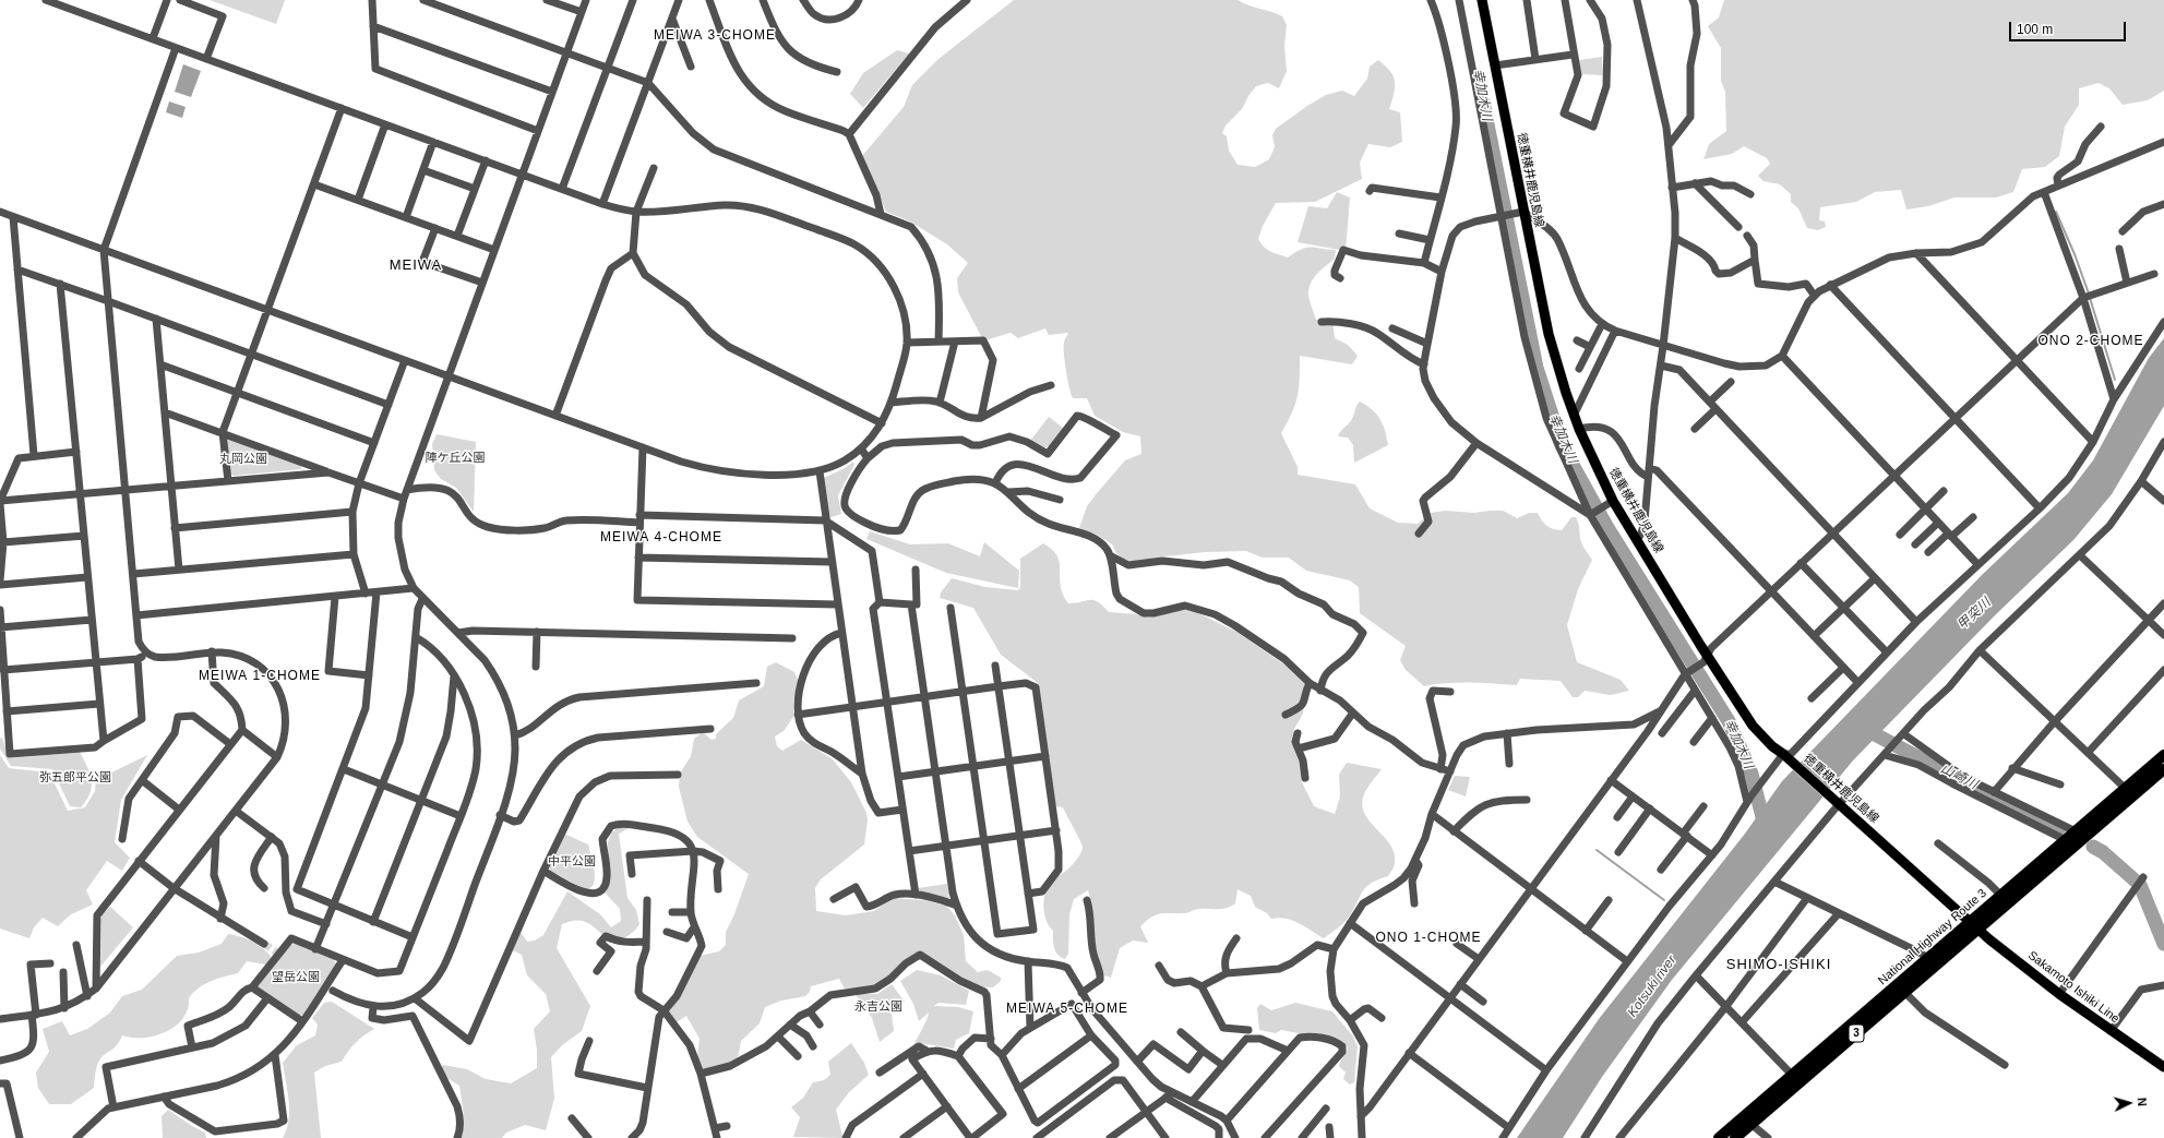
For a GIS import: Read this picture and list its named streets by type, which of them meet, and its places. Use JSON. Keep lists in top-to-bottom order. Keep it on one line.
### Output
{"streets":{"highway":["National Highway Route 3","3"],"main road":["徳重横井鹿児島線","Sakamoto Ishiki Line"]},"crossings":[["徳重横井鹿児島線","National Highway Route 3"],["徳重横井鹿児島線","Sakamoto Ishiki Line"],["National Highway Route 3","Sakamoto Ishiki Line"]],"districts":["MEIWA 3-CHOME","MEIWA","ONO 2-CHOME","MEIWA 4-CHOME","MEIWA 1-CHOME","ONO 1-CHOME","SHIMO-ISHIKI","MEIWA 5-CHOME"],"water":["幸加木川","甲突川","山崎川","Kotsuki river"],"parks":["陣ケ丘公園","丸岡公園","弥五郎平公園","中平公園","望岳公園","永吉公園"],"scale_bar":"100 m","north":"right"}
